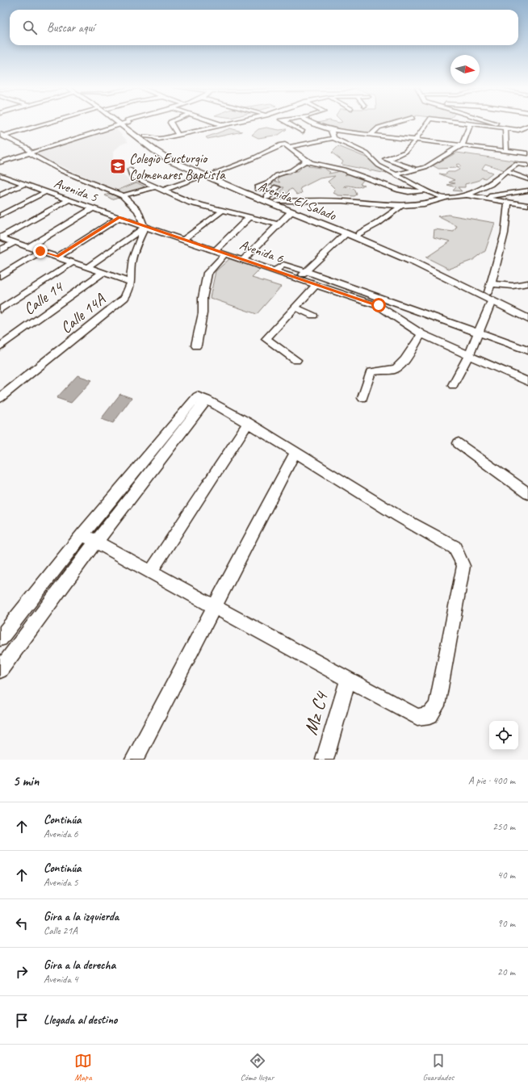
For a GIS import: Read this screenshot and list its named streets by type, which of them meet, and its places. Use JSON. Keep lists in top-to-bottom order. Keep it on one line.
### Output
{"streets":{"main road":["Avenida El Salado"],"street":["Avenida 5","Avenida 6","Calle 14","Calle 14A","Mz C4"]},"crossings":[["Avenida 5","Avenida 6"],["Avenida 5","Calle 14A"],["Avenida 6","Calle 14A"]],"places":{"school or university":["Colegio Eusturgio Colmenares Baptista"]},"north":"right","page":{"search":"Buscar aquí","heading":["5 min","A pie · 400 m"],"list":[["Continúa","Avenida 6","250 m"],["Continúa","Avenida 5","40 m"],["Gira a la izquierda","Calle 21A","90 m"],["Gira a la derecha","Avenida 4","20 m"],"Llegada al destino"],"nav":["Mapa","Cómo llegar","Guardados"]}}
